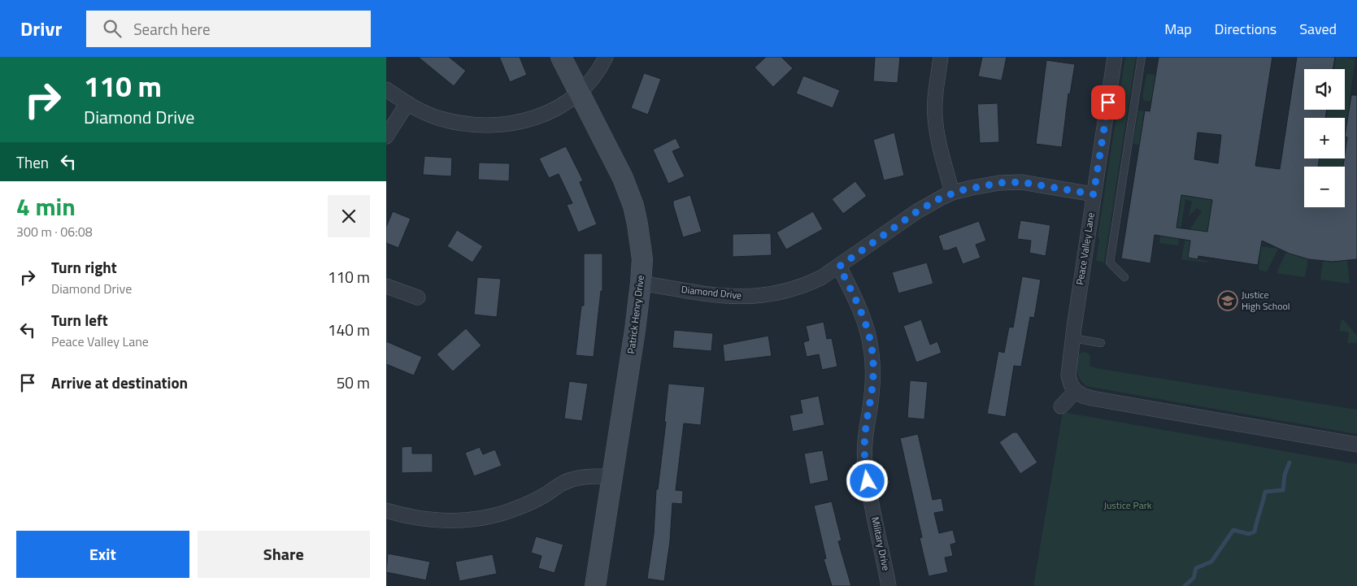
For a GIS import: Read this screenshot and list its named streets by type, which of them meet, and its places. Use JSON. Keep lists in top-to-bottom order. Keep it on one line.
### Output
{"streets":{"street":["Peace Valley Lane","Diamond Drive","Patrick Henry Drive","Military Drive"]},"crossings":[["Peace Valley Lane","Diamond Drive"],["Diamond Drive","Patrick Henry Drive"],["Diamond Drive","Military Drive"]],"parks":["Justice Park"],"places":{"school or university":["Justice High School"]},"page":{"header":"Drivr","search":"Search here","nav":["Map","Directions","Saved"],"turn":["110 m","Diamond Drive"],"map_buttons":["+","−"],"then":"Then","heading":["4 min","300 m · 06:08"],"list":[{"name":"Turn right","note":"Diamond Drive","value":"110 m"},{"name":"Turn left","note":"Peace Valley Lane","value":"140 m"},{"name":"Arrive at destination","value":"50 m"}],"buttons":["Exit","Share"]}}
